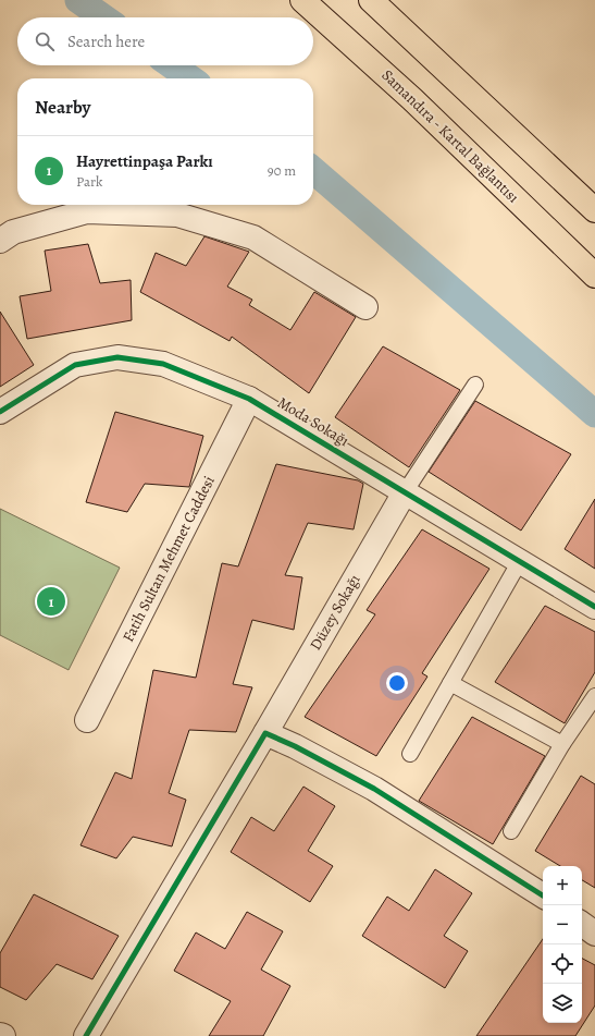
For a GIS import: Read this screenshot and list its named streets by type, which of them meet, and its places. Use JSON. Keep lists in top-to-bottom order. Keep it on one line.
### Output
{"streets":{"highway":["Samandıra - Kartal Bağlantısı"],"street":["Moda Sokağı","Fatih Sultan Mehmet Caddesi","Düzey Sokağı"]},"crossings":[["Moda Sokağı","Fatih Sultan Mehmet Caddesi"],["Moda Sokağı","Düzey Sokağı"]],"page":{"search":"Search here","heading":"Nearby","list":[{"mark":"1","name":"Hayrettinpaşa Parkı","note":"Park","value":"90 m"}],"pins":"1","map_buttons":["+","−"]}}
